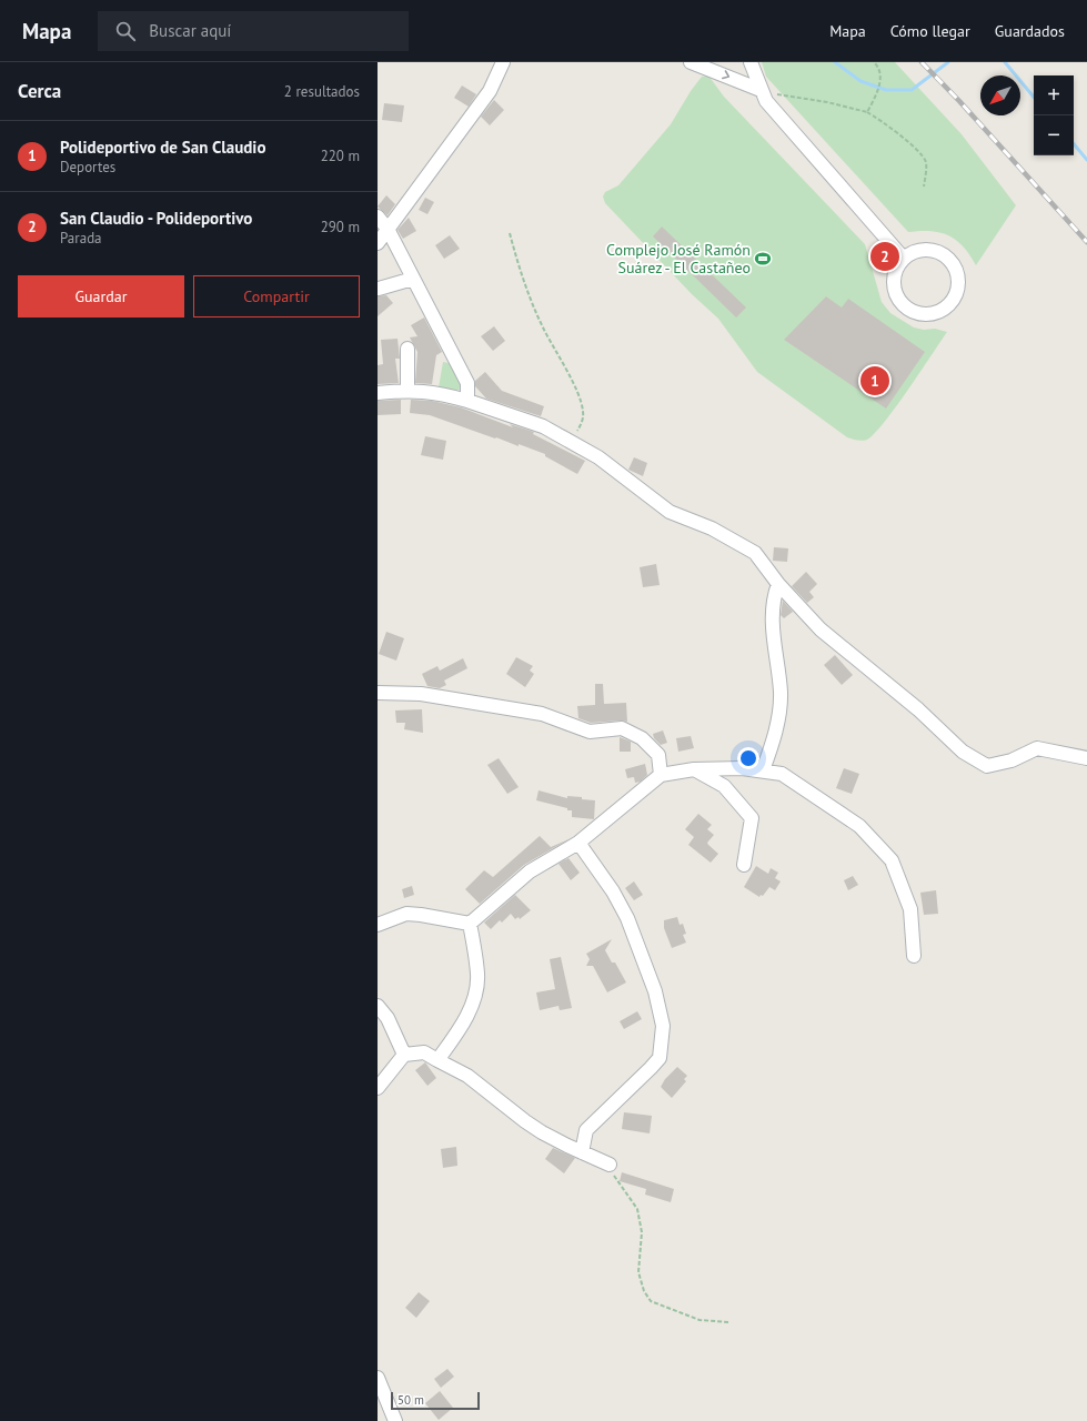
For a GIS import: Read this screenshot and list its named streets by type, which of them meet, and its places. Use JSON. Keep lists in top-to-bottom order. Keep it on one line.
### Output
{"places":{"sports":["Complejo José Ramón Suárez - El Castañeo"]},"scale_bar":"50 m","north":"bottom left","page":{"header":"Mapa","search":"Buscar aquí","nav":["Mapa","Cómo llegar","Guardados"],"heading":["Cerca","2 resultados"],"map_buttons":["+","−"],"list":[{"mark":"1","name":"Polideportivo de San Claudio","note":"Deportes","value":"220 m"},{"mark":"2","name":"San Claudio - Polideportivo","note":"Parada","value":"290 m"}],"pins":["2","1"],"buttons":["Guardar","Compartir"],"scale":"50 m"}}
